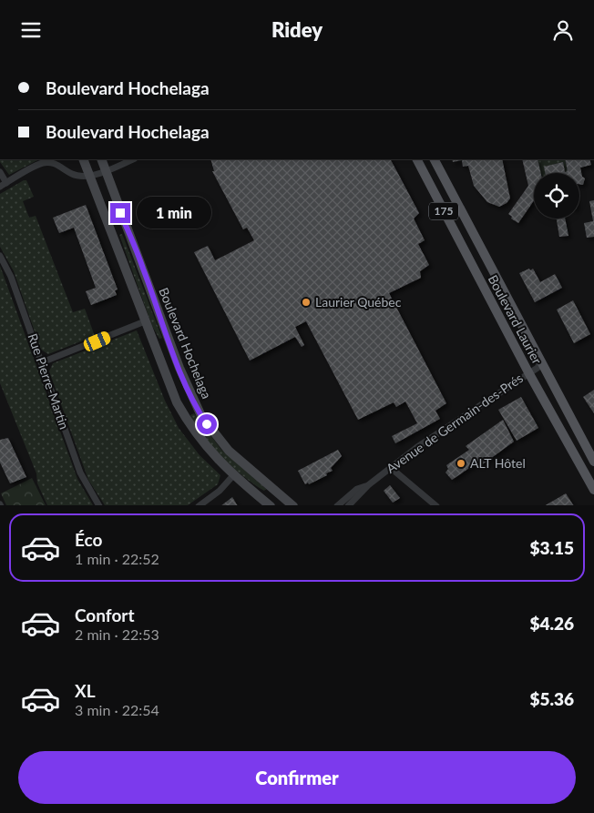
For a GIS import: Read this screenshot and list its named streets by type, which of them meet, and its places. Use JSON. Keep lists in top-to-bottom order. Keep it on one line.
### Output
{"streets":{"main road":["175","Boulevard Laurier","Boulevard Hochelaga"],"street":["Rue Pierre-Martin","Avenue de Germain-des-Prés"]},"crossings":[["Boulevard Laurier","Avenue de Germain-des-Prés"]],"places":["Laurier Québec","ALT Hôtel"],"page":{"header":"Ridey","banner":["Boulevard Hochelaga","Boulevard Hochelaga"],"bubble":"1 min","list":[{"name":"Éco","note":"1 min · 22:52","value":"$3.15"},{"name":"Confort","note":"2 min · 22:53","value":"$4.26"},{"name":"XL","note":"3 min · 22:54","value":"$5.36"}],"buttons":"Confirmer"}}
